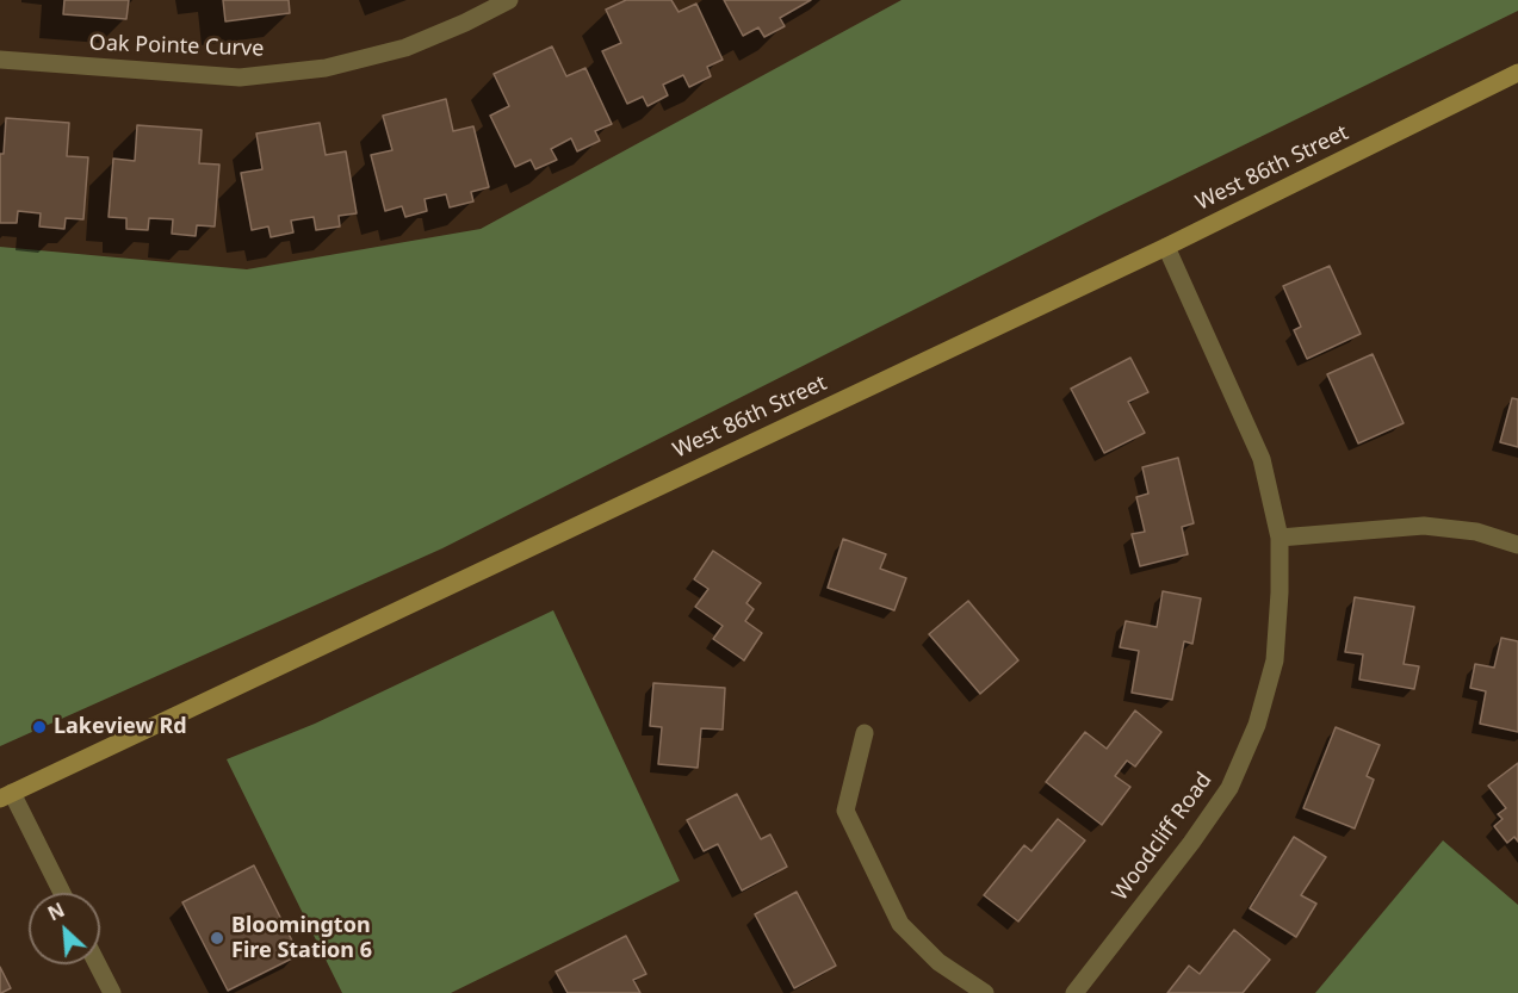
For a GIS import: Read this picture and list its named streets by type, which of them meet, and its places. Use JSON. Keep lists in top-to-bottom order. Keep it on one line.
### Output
{"streets":{"street":["Oak Pointe Curve","West 86th Street","Woodcliff Road"]},"crossings":[["West 86th Street","Woodcliff Road"]],"places":["Lakeview Rd","Bloomington Fire Station 6"],"north":"top left"}
